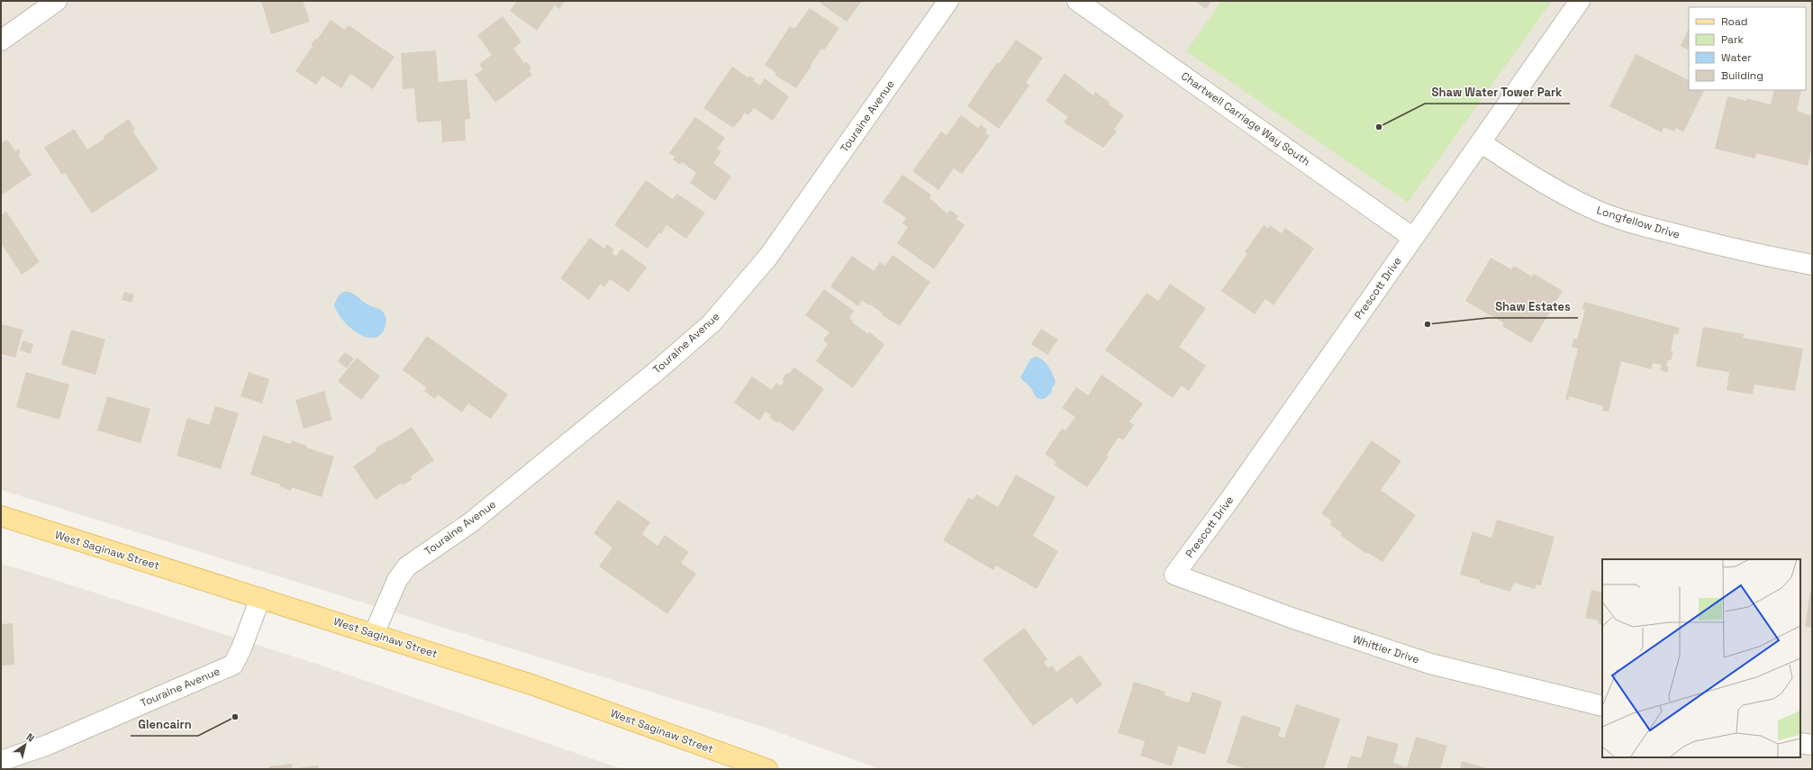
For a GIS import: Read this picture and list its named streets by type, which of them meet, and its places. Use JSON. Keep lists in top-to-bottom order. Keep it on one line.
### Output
{"streets":{"main road":["West Saginaw Street"],"street":["Touraine Avenue","Chartwell Carriage Way South","Longfellow Drive","Prescott Drive","Whittier Drive"]},"crossings":[["Touraine Avenue","West Saginaw Street"],["Chartwell Carriage Way South","Prescott Drive"],["Longfellow Drive","Prescott Drive"],["Prescott Drive","Whittier Drive"]],"places":["Shaw Water Tower Park","Shaw Estates","Glencairn"],"legend":["Road","Park","Water","Building"],"north":"top right"}
